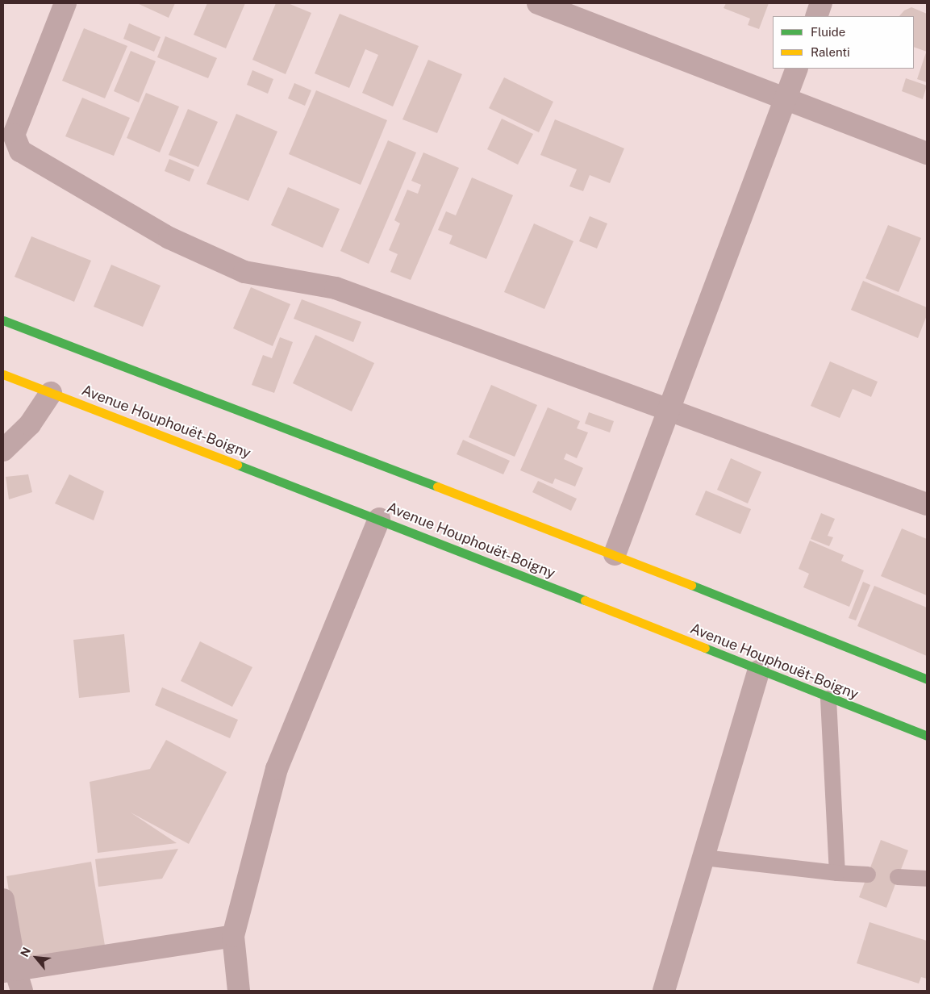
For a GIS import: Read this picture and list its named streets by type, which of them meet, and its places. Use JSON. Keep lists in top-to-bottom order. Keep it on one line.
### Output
{"streets":{"highway":["Avenue Houphouët-Boigny"]},"legend":["Fluide","Ralenti"],"north":"top left"}
